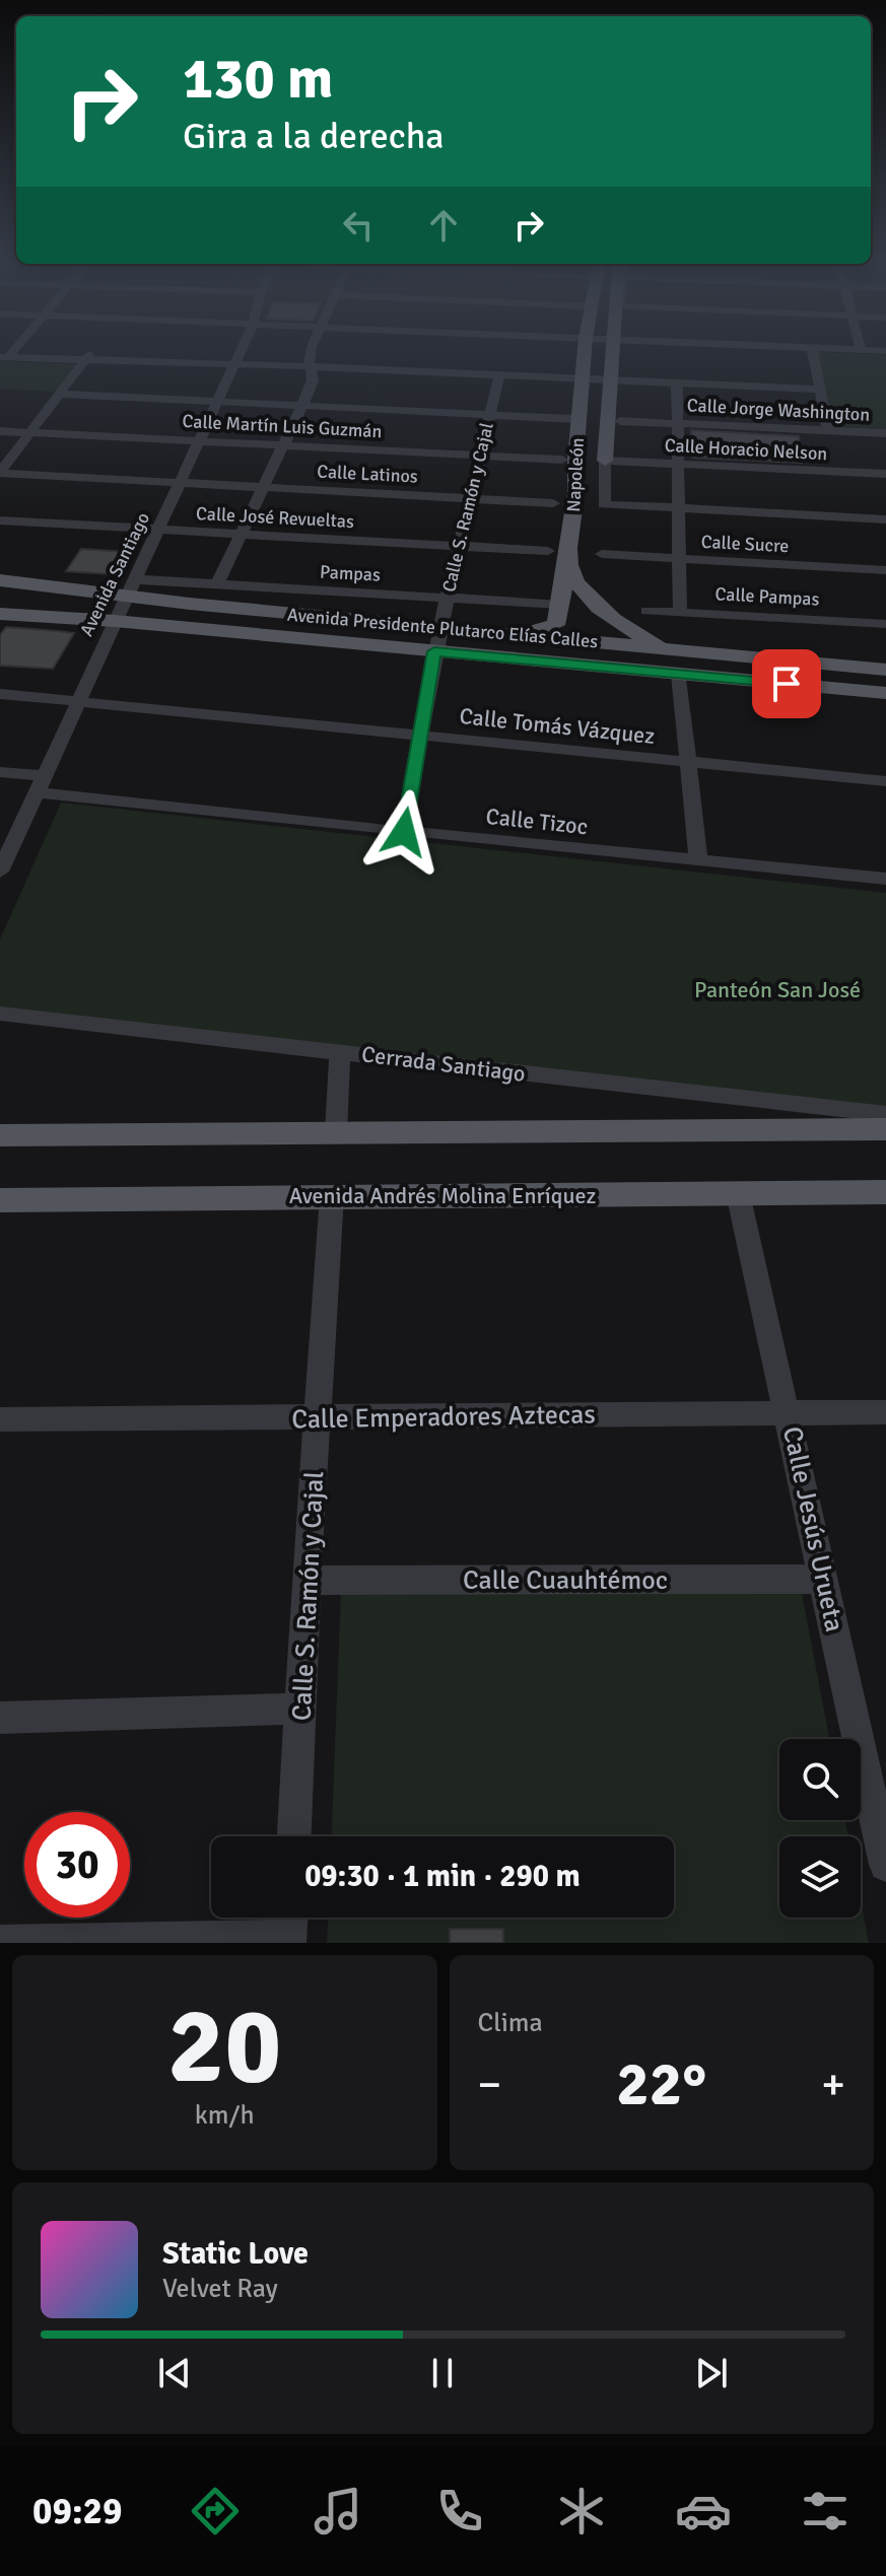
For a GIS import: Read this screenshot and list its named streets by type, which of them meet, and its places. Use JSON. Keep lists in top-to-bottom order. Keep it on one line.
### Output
{"streets":{"main road":["Napoleón","Avenida Presidente Plutarco Elías Calles","Avenida Andrés Molina Enríquez"],"street":["Calle Jorge Washington","Calle Martín Luis Guzmán","Calle Horacio Nelson","Calle Latinos","Calle S. Ramón y Cajal","Calle José Revueltas","Calle Sucre","Pampas","Avenida Santiago","Calle Pampas","Calle Tomás Vázquez","Calle Tizoc","Cerrada Santiago","Calle Emperadores Aztecas","Calle Jesús Urueta","Calle Cuauhtémoc"]},"crossings":[["Calle Martín Luis Guzmán","Calle S. Ramón y Cajal"],["Calle Martín Luis Guzmán","Avenida Santiago"],["Calle Horacio Nelson","Napoleón"],["Calle Latinos","Calle S. Ramón y Cajal"],["Calle Latinos","Avenida Santiago"],["Napoleón","Calle José Revueltas"],["Napoleón","Pampas"],["Calle S. Ramón y Cajal","Calle José Revueltas"],["Calle S. Ramón y Cajal","Pampas"],["Calle S. Ramón y Cajal","Avenida Presidente Plutarco Elías Calles"],["Calle S. Ramón y Cajal","Calle Tomás Vázquez"],["Calle S. Ramón y Cajal","Calle Tizoc"],["Calle S. Ramón y Cajal","Avenida Andrés Molina Enríquez"],["Calle S. Ramón y Cajal","Calle Emperadores Aztecas"],["Calle S. Ramón y Cajal","Calle Cuauhtémoc"],["Calle José Revueltas","Avenida Santiago"],["Pampas","Avenida Santiago"],["Pampas","Avenida Presidente Plutarco Elías Calles"],["Avenida Santiago","Avenida Presidente Plutarco Elías Calles"],["Avenida Santiago","Calle Tomás Vázquez"],["Avenida Santiago","Calle Tizoc"],["Avenida Andrés Molina Enríquez","Calle Jesús Urueta"],["Calle Emperadores Aztecas","Calle Jesús Urueta"],["Calle Jesús Urueta","Calle Cuauhtémoc"]],"parks":["Panteón San José"],"page":{"turn":["130 m","Gira a la derecha"],"limit":"30","trip":"09:30 · 1 min · 290 m","tile":[["20","km/h"],"Clima"],"heat":["−","22°","+"],"song":["Static Love","Velvet Ray"],"tabs":"09:29"}}
